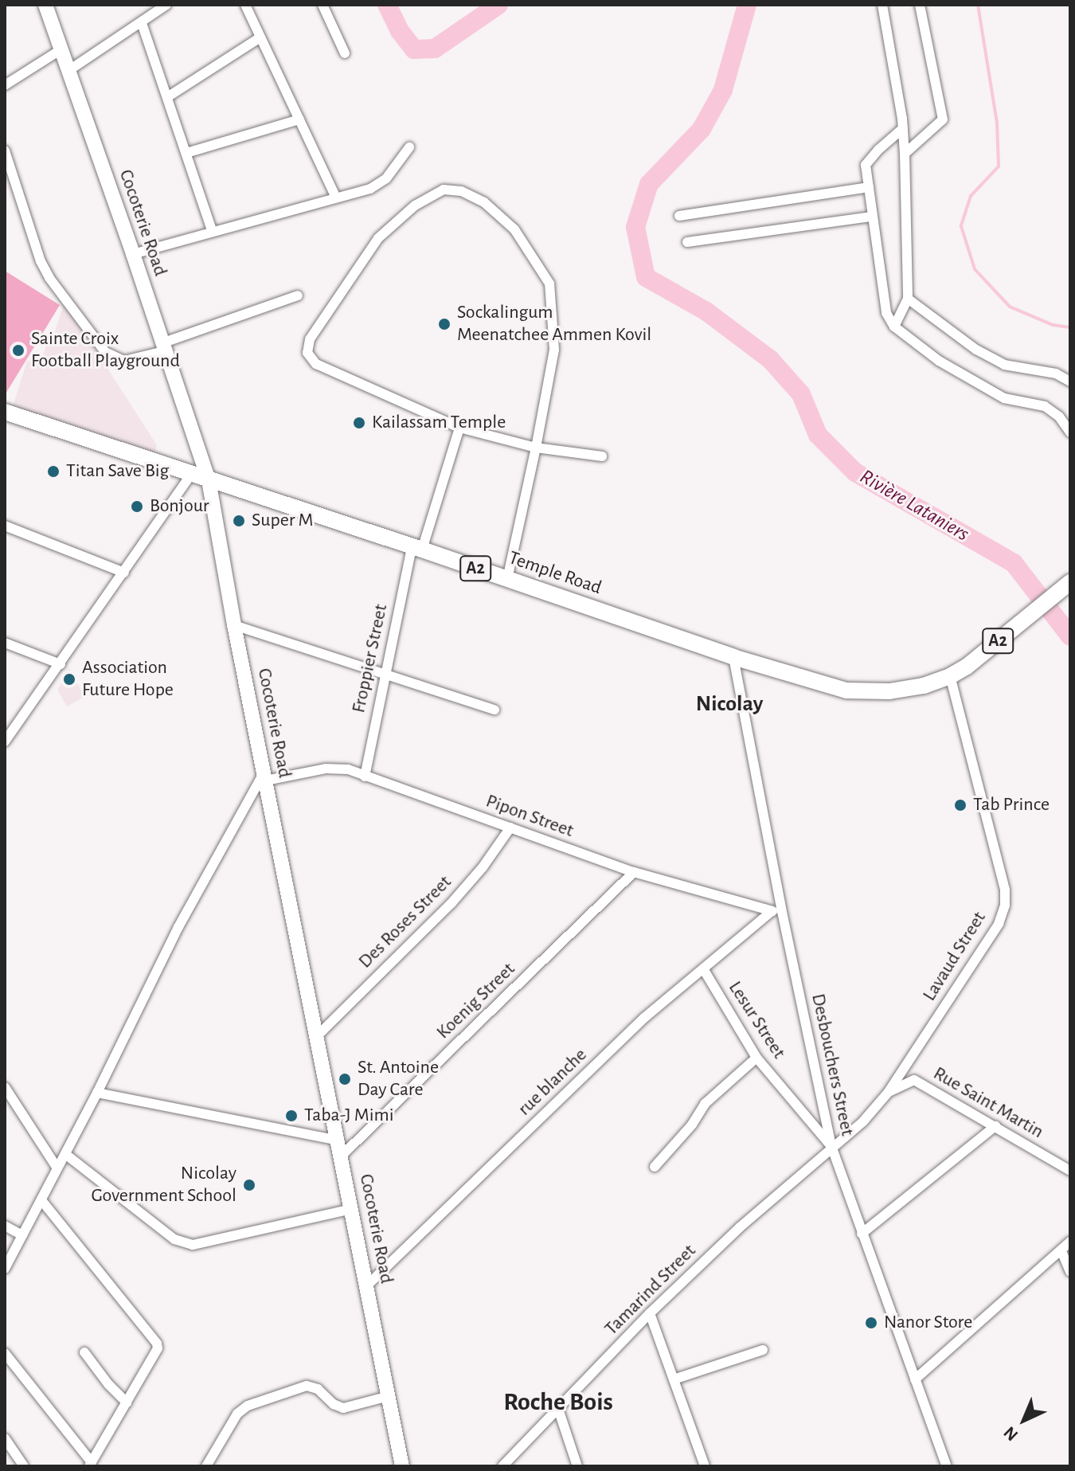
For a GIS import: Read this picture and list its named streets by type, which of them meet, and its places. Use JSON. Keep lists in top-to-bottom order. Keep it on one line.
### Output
{"streets":{"main road":["A2","Temple Road"],"street":["Cocoterie Road","Froppier Street","Pipon Street","Des Roses Street","Lavaud Street","Koenig Street","Lesur Street","Desbouchers Street","rue blanche","Rue Saint Martin","Tamarind Street"]},"crossings":[["Cocoterie Road","Temple Road"],["Cocoterie Road","Pipon Street"],["Cocoterie Road","Des Roses Street"],["Cocoterie Road","Koenig Street"],["Cocoterie Road","rue blanche"],["Temple Road","Froppier Street"],["Temple Road","Lavaud Street"],["Temple Road","Desbouchers Street"],["Froppier Street","Pipon Street"],["Pipon Street","Des Roses Street"],["Pipon Street","Koenig Street"],["Pipon Street","rue blanche"],["Lavaud Street","Lesur Street"],["Lavaud Street","Desbouchers Street"],["Lavaud Street","Rue Saint Martin"],["Lavaud Street","Tamarind Street"],["Lesur Street","Desbouchers Street"],["Lesur Street","rue blanche"],["Lesur Street","Tamarind Street"],["Desbouchers Street","Tamarind Street"]],"districts":["Nicolay","Roche Bois"],"water":["Rivière Lataniers"],"places":["Sockalingum Meenatchee Ammen Kovil","Sainte Croix Football Playground","Kailassam Temple","Titan Save Big","Bonjour","Super M","Association Future Hope","Tab Prince","St. Antoine Day Care","Taba-J Mimi","Nicolay Government School","Nanor Store"],"north":"bottom left"}
